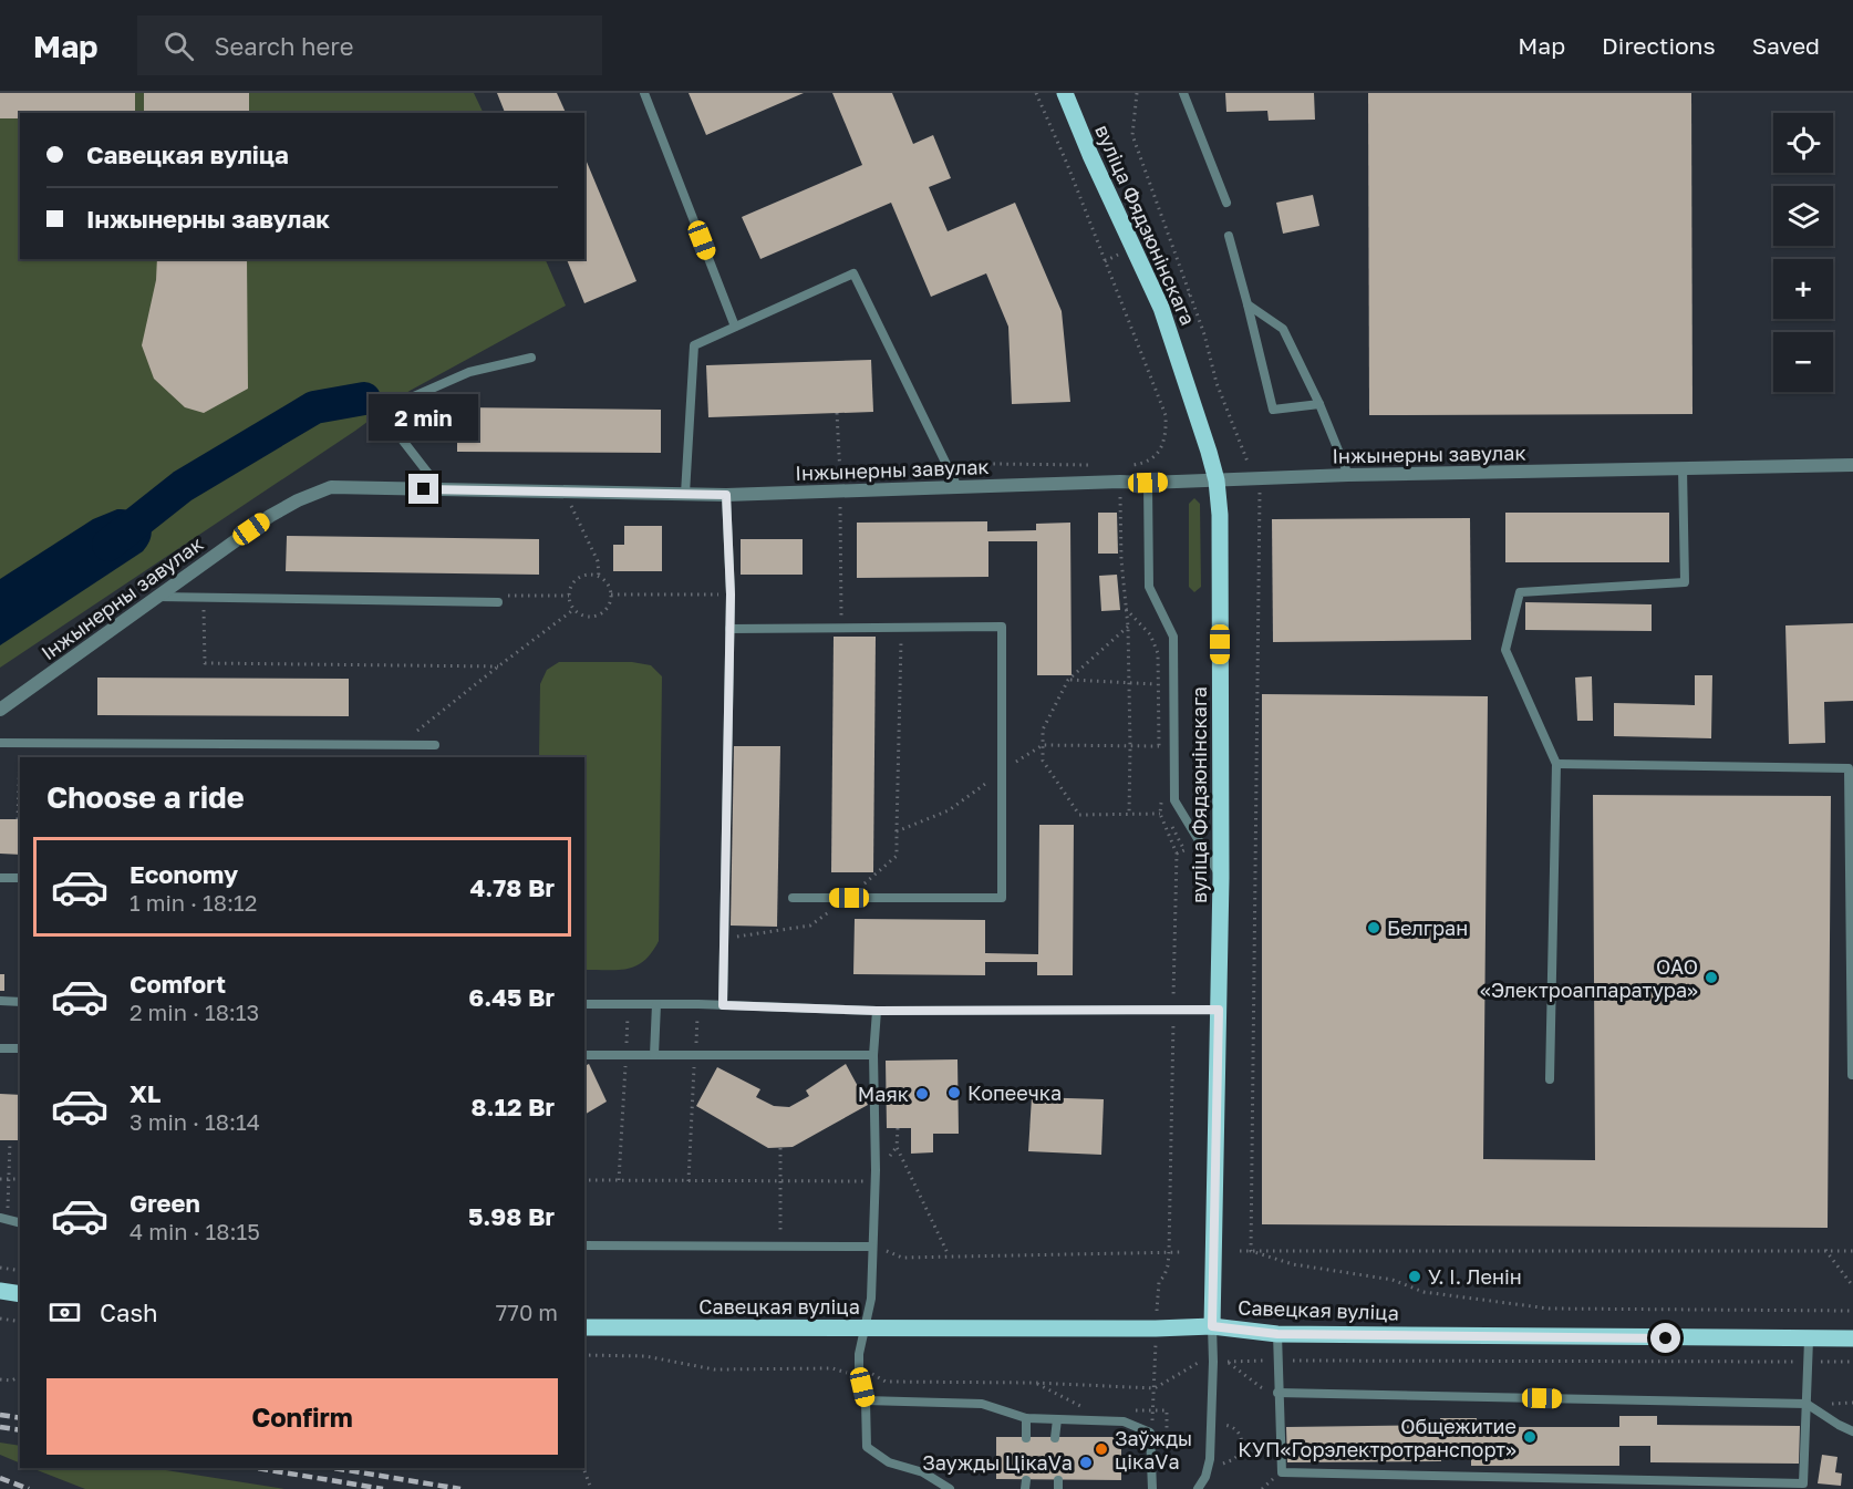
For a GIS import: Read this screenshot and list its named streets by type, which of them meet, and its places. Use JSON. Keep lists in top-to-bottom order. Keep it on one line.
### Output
{"streets":{"main road":["вуліца Фядзюнінскага","Савецкая вуліца"],"street":["Інжынерны завулак"]},"crossings":[["вуліца Фядзюнінскага","Інжынерны завулак"],["вуліца Фядзюнінскага","Савецкая вуліца"]],"places":["Белгран","ОАО «Электроаппаратура»","Копеечка","Маяк","У. І. Ленін","Общежитие КУП«Горэлектротранспорт»","Заўжды цікаVа","Заужды ЦікаVа"],"page":{"header":"Map","search":"Search here","nav":["Map","Directions","Saved"],"map_buttons":["+","−"],"banner":["Савецкая вуліца","Інжынерны завулак"],"bubble":"2 min","heading":"Choose a ride","list":[{"name":"Economy","note":"1 min · 18:12","value":"4.78 Br"},{"name":"Comfort","note":"2 min · 18:13","value":"6.45 Br"},{"name":"XL","note":"3 min · 18:14","value":"8.12 Br"},{"name":"Green","note":"4 min · 18:15","value":"5.98 Br"}],"pay":["Cash","770 m"],"buttons":"Confirm"}}
